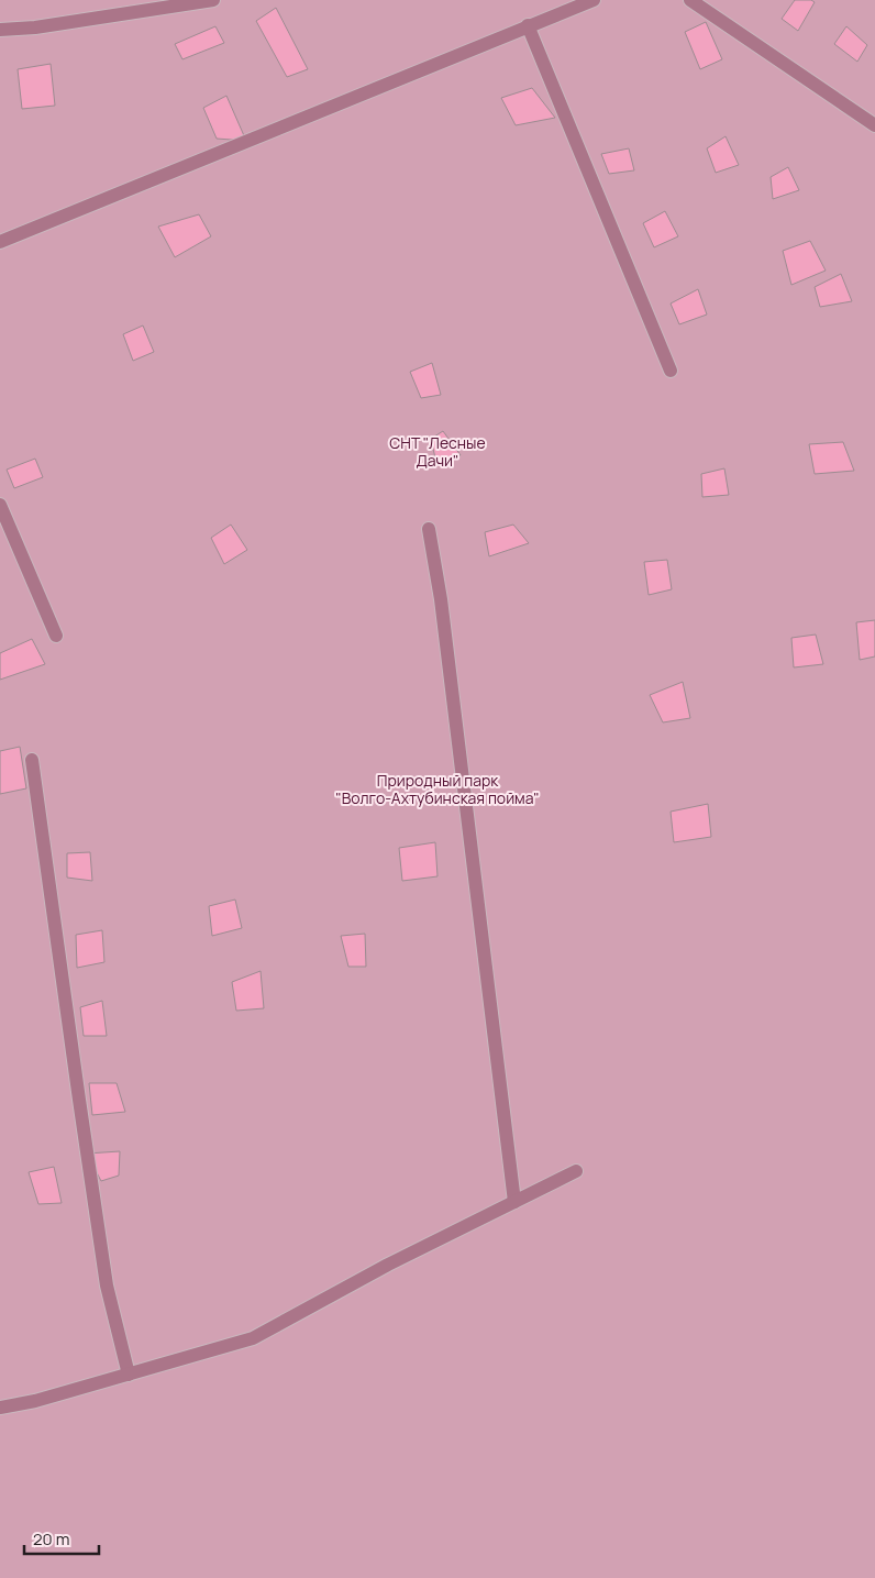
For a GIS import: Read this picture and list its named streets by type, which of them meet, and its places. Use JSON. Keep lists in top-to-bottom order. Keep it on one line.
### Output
{"parks":["СНТ \"Лесные Дачи\"","Природный парк \"Волго-Ахтубинская пойма\""],"scale_bar":"20 m"}
